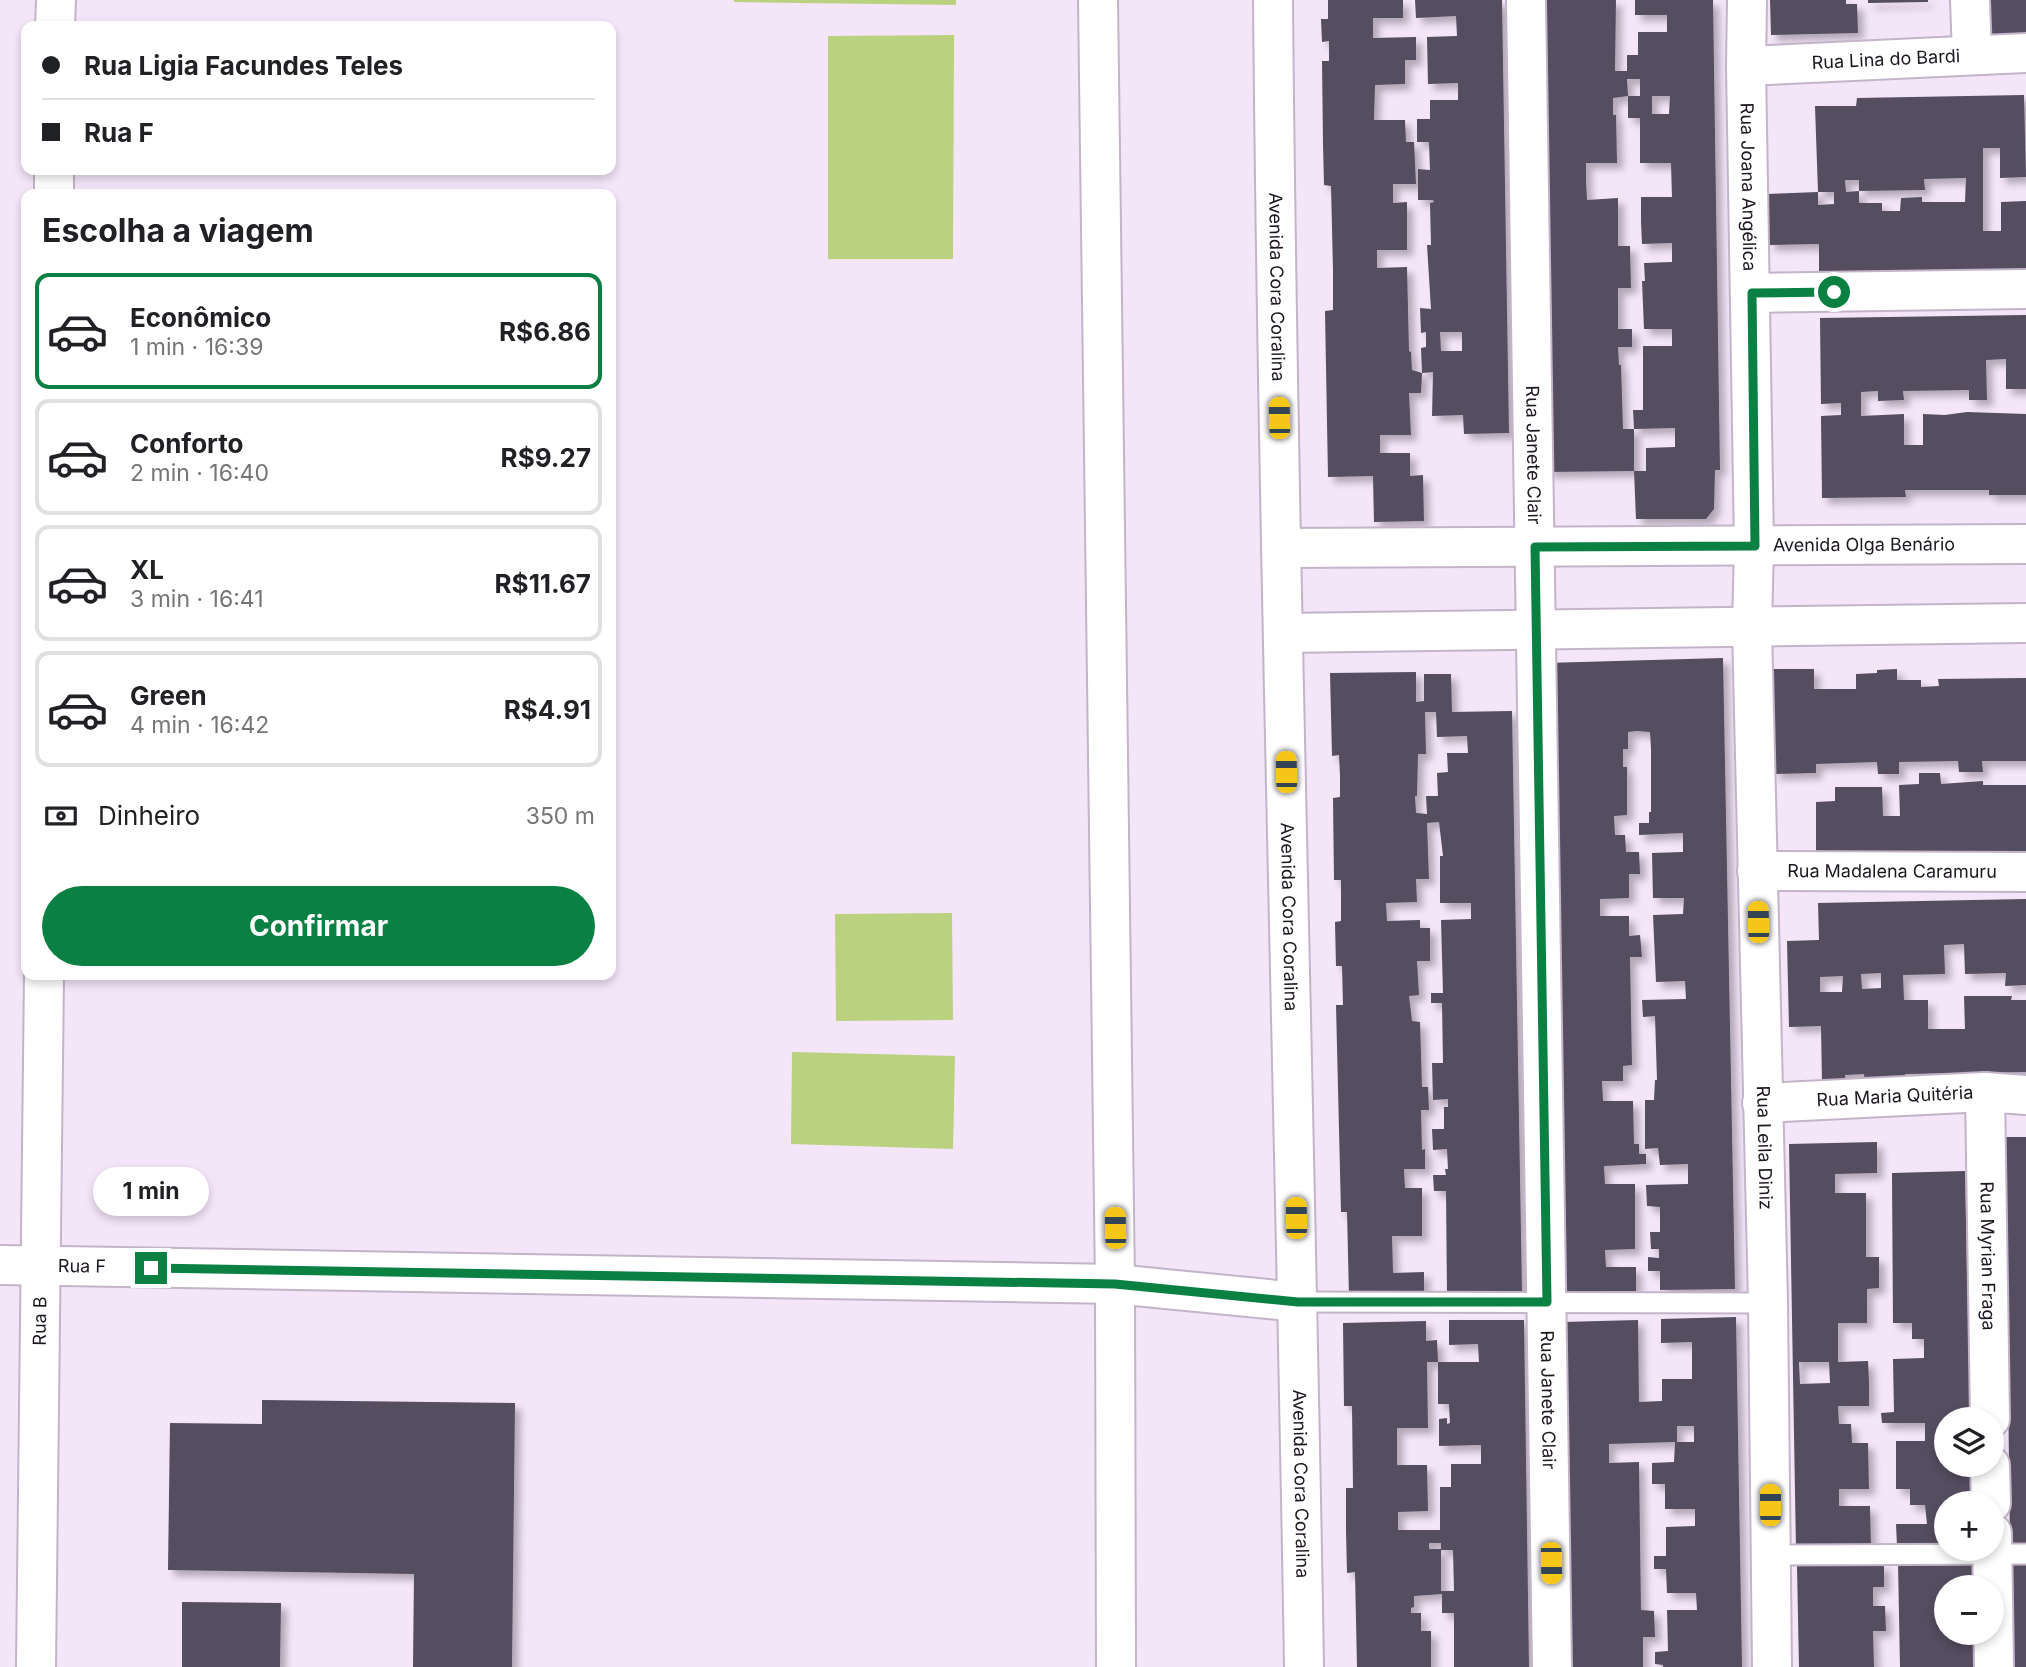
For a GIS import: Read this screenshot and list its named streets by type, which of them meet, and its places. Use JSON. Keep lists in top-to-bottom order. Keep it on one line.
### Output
{"streets":{"street":["Rua Lina do Bardi","Rua Joana Angélica","Avenida Cora Coralina","Rua Janete Clair","Avenida Olga Benário","Rua Madalena Caramuru","Rua Maria Quitéria","Rua Leila Diniz","Rua Myrian Fraga","Rua F","Rua B"]},"crossings":[["Rua Lina do Bardi","Rua Joana Angélica"],["Rua Joana Angélica","Avenida Olga Benário"],["Rua Joana Angélica","Rua Leila Diniz"],["Avenida Cora Coralina","Avenida Olga Benário"],["Avenida Cora Coralina","Rua F"],["Rua Janete Clair","Avenida Olga Benário"],["Rua Madalena Caramuru","Rua Leila Diniz"],["Rua Maria Quitéria","Rua Leila Diniz"],["Rua Maria Quitéria","Rua Myrian Fraga"],["Rua F","Rua B"]],"page":{"banner":["Rua Ligia Facundes Teles","Rua F"],"heading":"Escolha a viagem","list":[{"name":"Econômico","note":"1 min · 16:39","value":"R$6.86"},{"name":"Conforto","note":"2 min · 16:40","value":"R$9.27"},{"name":"XL","note":"3 min · 16:41","value":"R$11.67"},{"name":"Green","note":"4 min · 16:42","value":"R$4.91"}],"pay":["Dinheiro","350 m"],"buttons":"Confirmar","bubble":"1 min","map_buttons":["+","−"]}}
